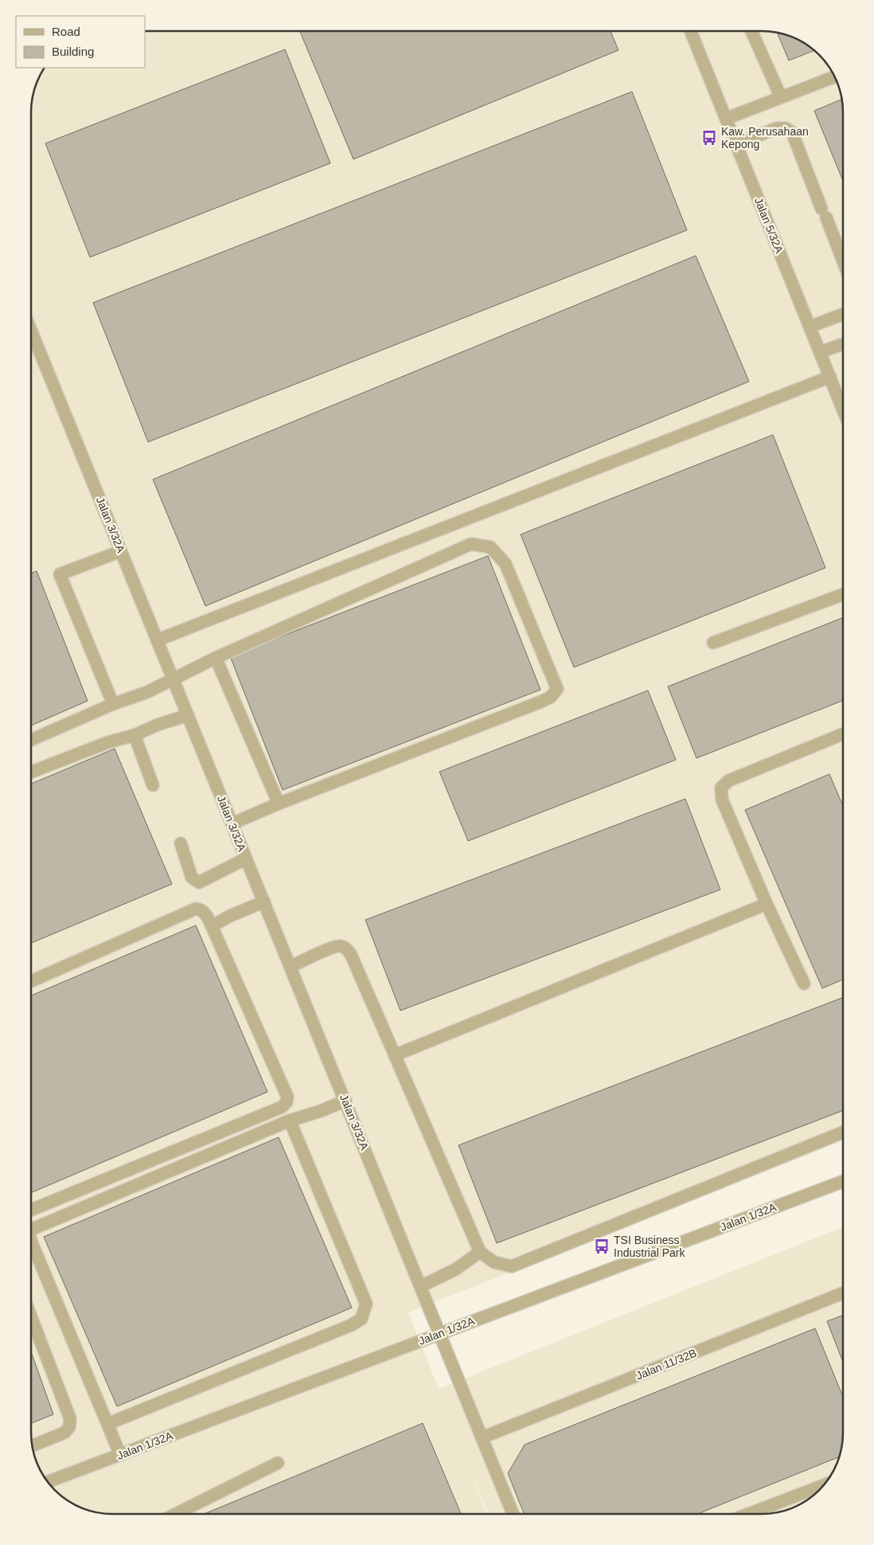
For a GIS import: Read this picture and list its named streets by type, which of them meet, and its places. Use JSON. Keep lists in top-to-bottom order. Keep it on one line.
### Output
{"streets":{"street":["Jalan 5/32A","Jalan 3/32A","Jalan 1/32A","Jalan 11/32B"]},"crossings":[["Jalan 3/32A","Jalan 1/32A"],["Jalan 3/32A","Jalan 11/32B"]],"places":{"bus stop":["Kaw. Perusahaan Kepong","TSI Business Industrial Park"]},"legend":["Road","Building"]}
